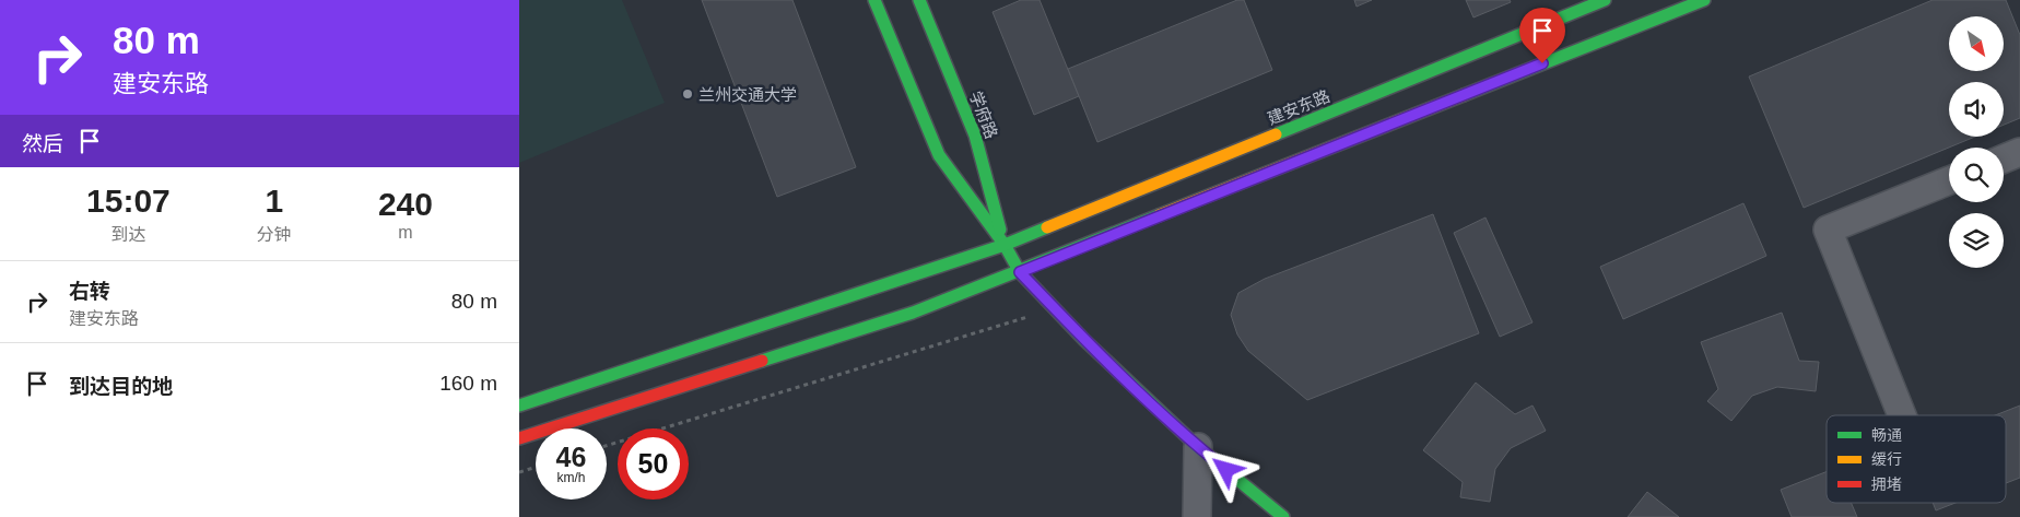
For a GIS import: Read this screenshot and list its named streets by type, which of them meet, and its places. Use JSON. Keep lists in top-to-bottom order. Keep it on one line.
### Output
{"streets":{"main road":["建安东路","学府路"]},"crossings":[["建安东路","学府路"]],"places":["兰州交通大学"],"legend":["畅通","缓行","拥堵"],"north":"bottom right","page":{"turn":["80 m","建安东路"],"then":"然后","eta":["15:07","到达","1","分钟","240","m"],"list":[{"name":"右转","note":"建安东路","value":"80 m"},{"name":"到达目的地","value":"160 m"}],"speed":"46 km/h","limit":"50"}}
